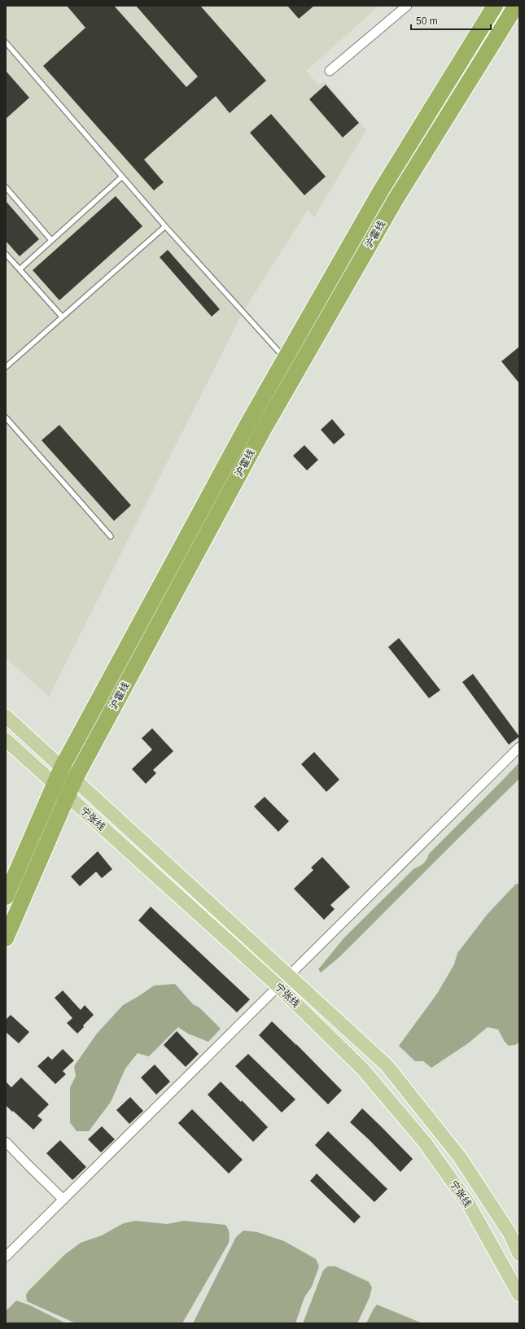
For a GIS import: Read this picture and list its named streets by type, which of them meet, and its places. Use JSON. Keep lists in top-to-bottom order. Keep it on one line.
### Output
{"streets":{"highway":["沪霍线"],"main road":["宁张线"]},"crossings":[["沪霍线","宁张线"]],"scale_bar":"50 m"}
